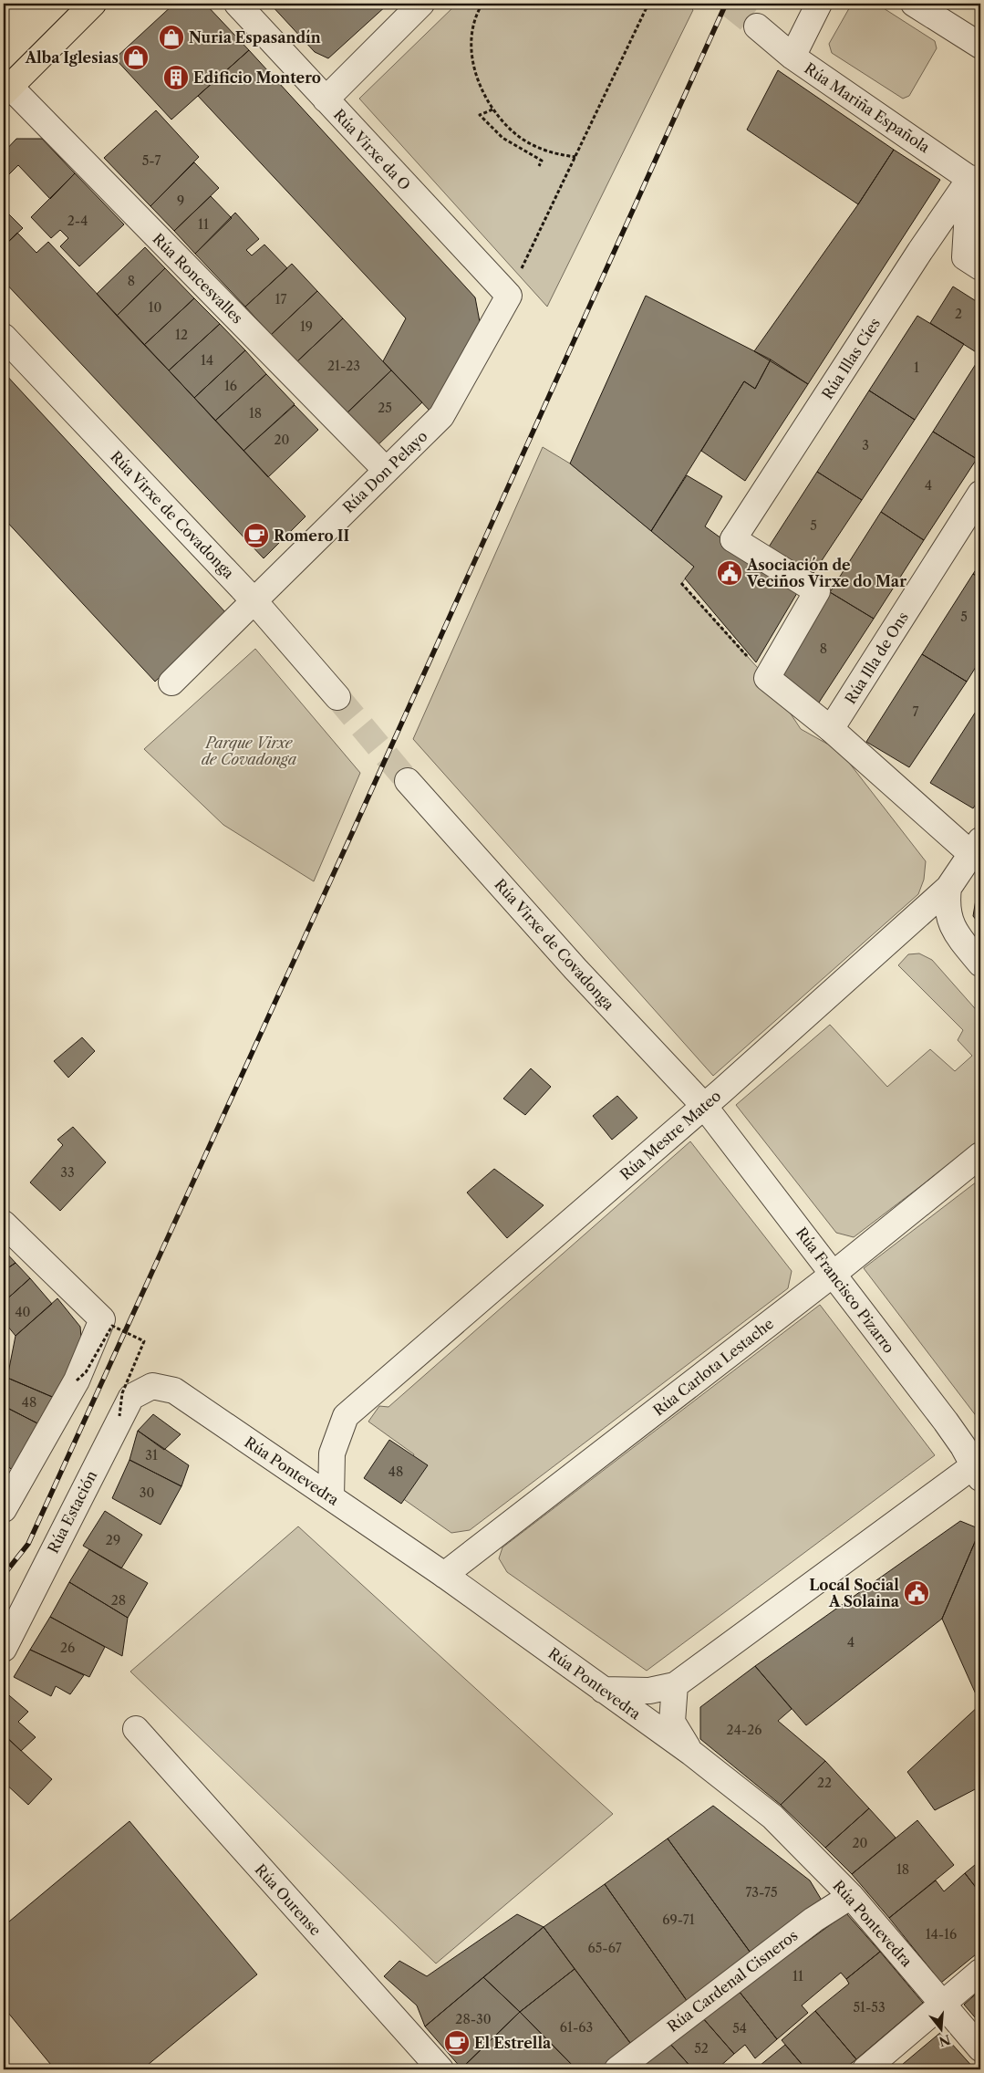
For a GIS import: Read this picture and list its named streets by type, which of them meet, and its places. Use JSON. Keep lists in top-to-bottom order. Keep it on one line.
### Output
{"streets":{"street":["Rúa Mariña Española","Rúa Virxe da O","Rúa Roncesvalles","Rúa Illas Cíes","Rúa Don Pelayo","Rúa Virxe de Covadonga","Rúa Illa de Ons","Rúa Mestre Mateo","Rúa Francisco Pizarro","Rúa Carlota Lestache","Rúa Pontevedra","Rúa Estación","Rúa Ourense","Rúa Cardenal Cisneros"]},"crossings":[["Rúa Mariña Española","Rúa Illas Cíes"],["Rúa Virxe da O","Rúa Don Pelayo"],["Rúa Roncesvalles","Rúa Don Pelayo"],["Rúa Don Pelayo","Rúa Virxe de Covadonga"],["Rúa Virxe de Covadonga","Rúa Mestre Mateo"],["Rúa Virxe de Covadonga","Rúa Francisco Pizarro"],["Rúa Mestre Mateo","Rúa Francisco Pizarro"],["Rúa Mestre Mateo","Rúa Pontevedra"],["Rúa Francisco Pizarro","Rúa Carlota Lestache"],["Rúa Carlota Lestache","Rúa Pontevedra"],["Rúa Pontevedra","Rúa Estación"],["Rúa Pontevedra","Rúa Cardenal Cisneros"]],"parks":["Parque Virxe de Covadonga"],"places":{"shop":["Nuria Espasandín","Alba Iglesias"],"building":["Edificio Montero"],"cafe":["Romero II","El Estrella"],"public building":["Asociación de Veciños Virxe do Mar","Local Social A Solaina"]},"house_numbers":["5-7","9","2-4","11","8","17","10","2","19","12","14","21-23","1","16","25","18","20","3","4","5","5","8","7","33","40","48","31","48","30","29","28","4","26","24-26","22","20","18","73-75","69-71","14-16","65-67","11","51-53","28-30","61-63","54","52"],"north":"bottom"}
